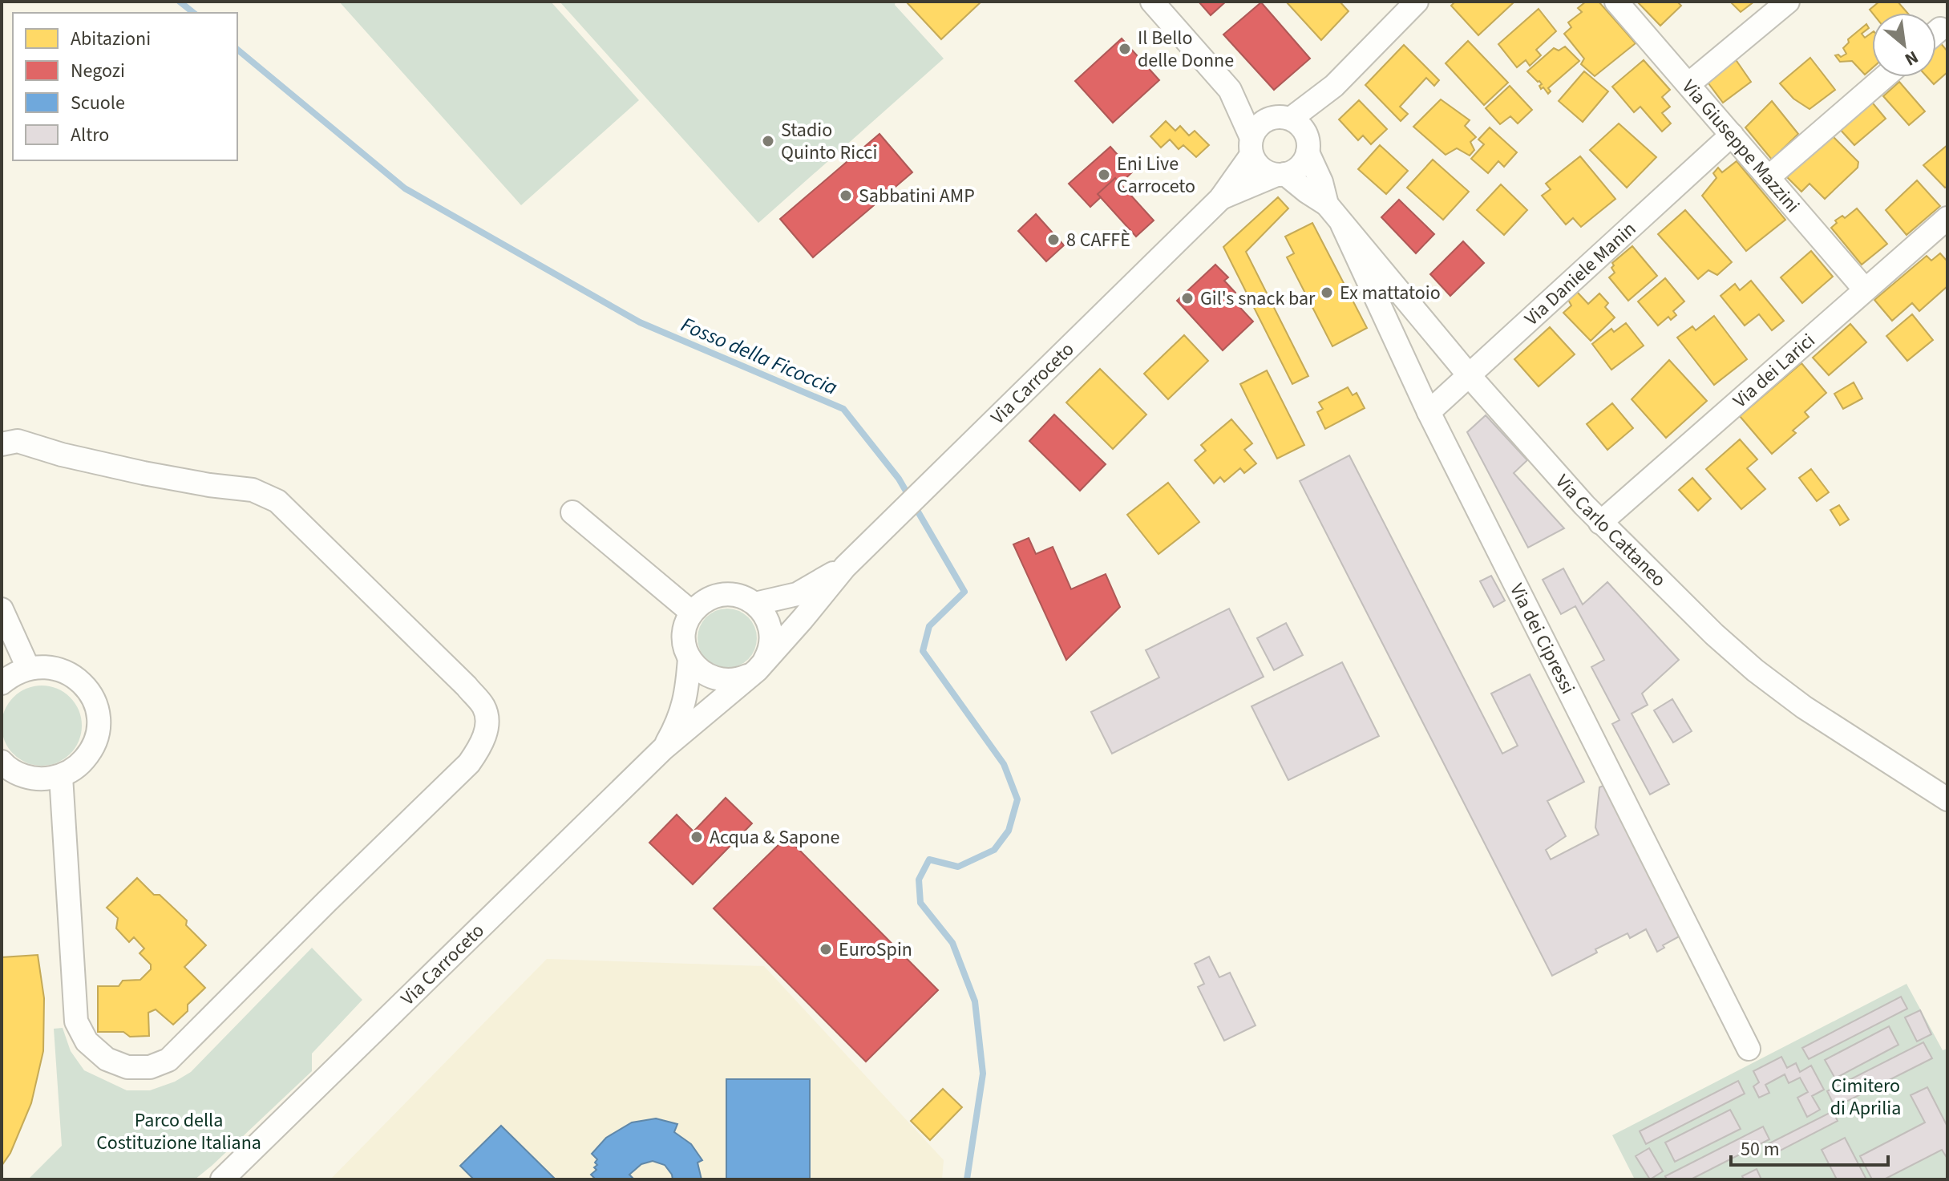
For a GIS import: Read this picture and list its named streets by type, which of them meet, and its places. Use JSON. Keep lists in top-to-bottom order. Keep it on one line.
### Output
{"streets":{"street":["Via Giuseppe Mazzini","Via Daniele Manin","Via dei Larici","Via Carroceto","Via Carlo Cattaneo","Via dei Cipressi"]},"crossings":[["Via Giuseppe Mazzini","Via Daniele Manin"],["Via Giuseppe Mazzini","Via dei Larici"],["Via Daniele Manin","Via Carlo Cattaneo"],["Via Daniele Manin","Via dei Cipressi"],["Via dei Larici","Via Carlo Cattaneo"],["Via Carroceto","Via Carlo Cattaneo"],["Via Carlo Cattaneo","Via dei Cipressi"]],"water":["Fosso della Ficoccia"],"parks":["Cimitero di Aprilia","Parco della Costituzione Italiana"],"places":["Il Bello delle Donne","Stadio Quinto Ricci","Eni Live Carroceto","Sabbatini AMP","8 CAFFÈ","Ex mattatoio","Gil's snack bar","Acqua & Sapone","EuroSpin"],"legend":["Abitazioni","Negozi","Scuole","Altro"],"scale_bar":"50 m","north":"bottom right"}
